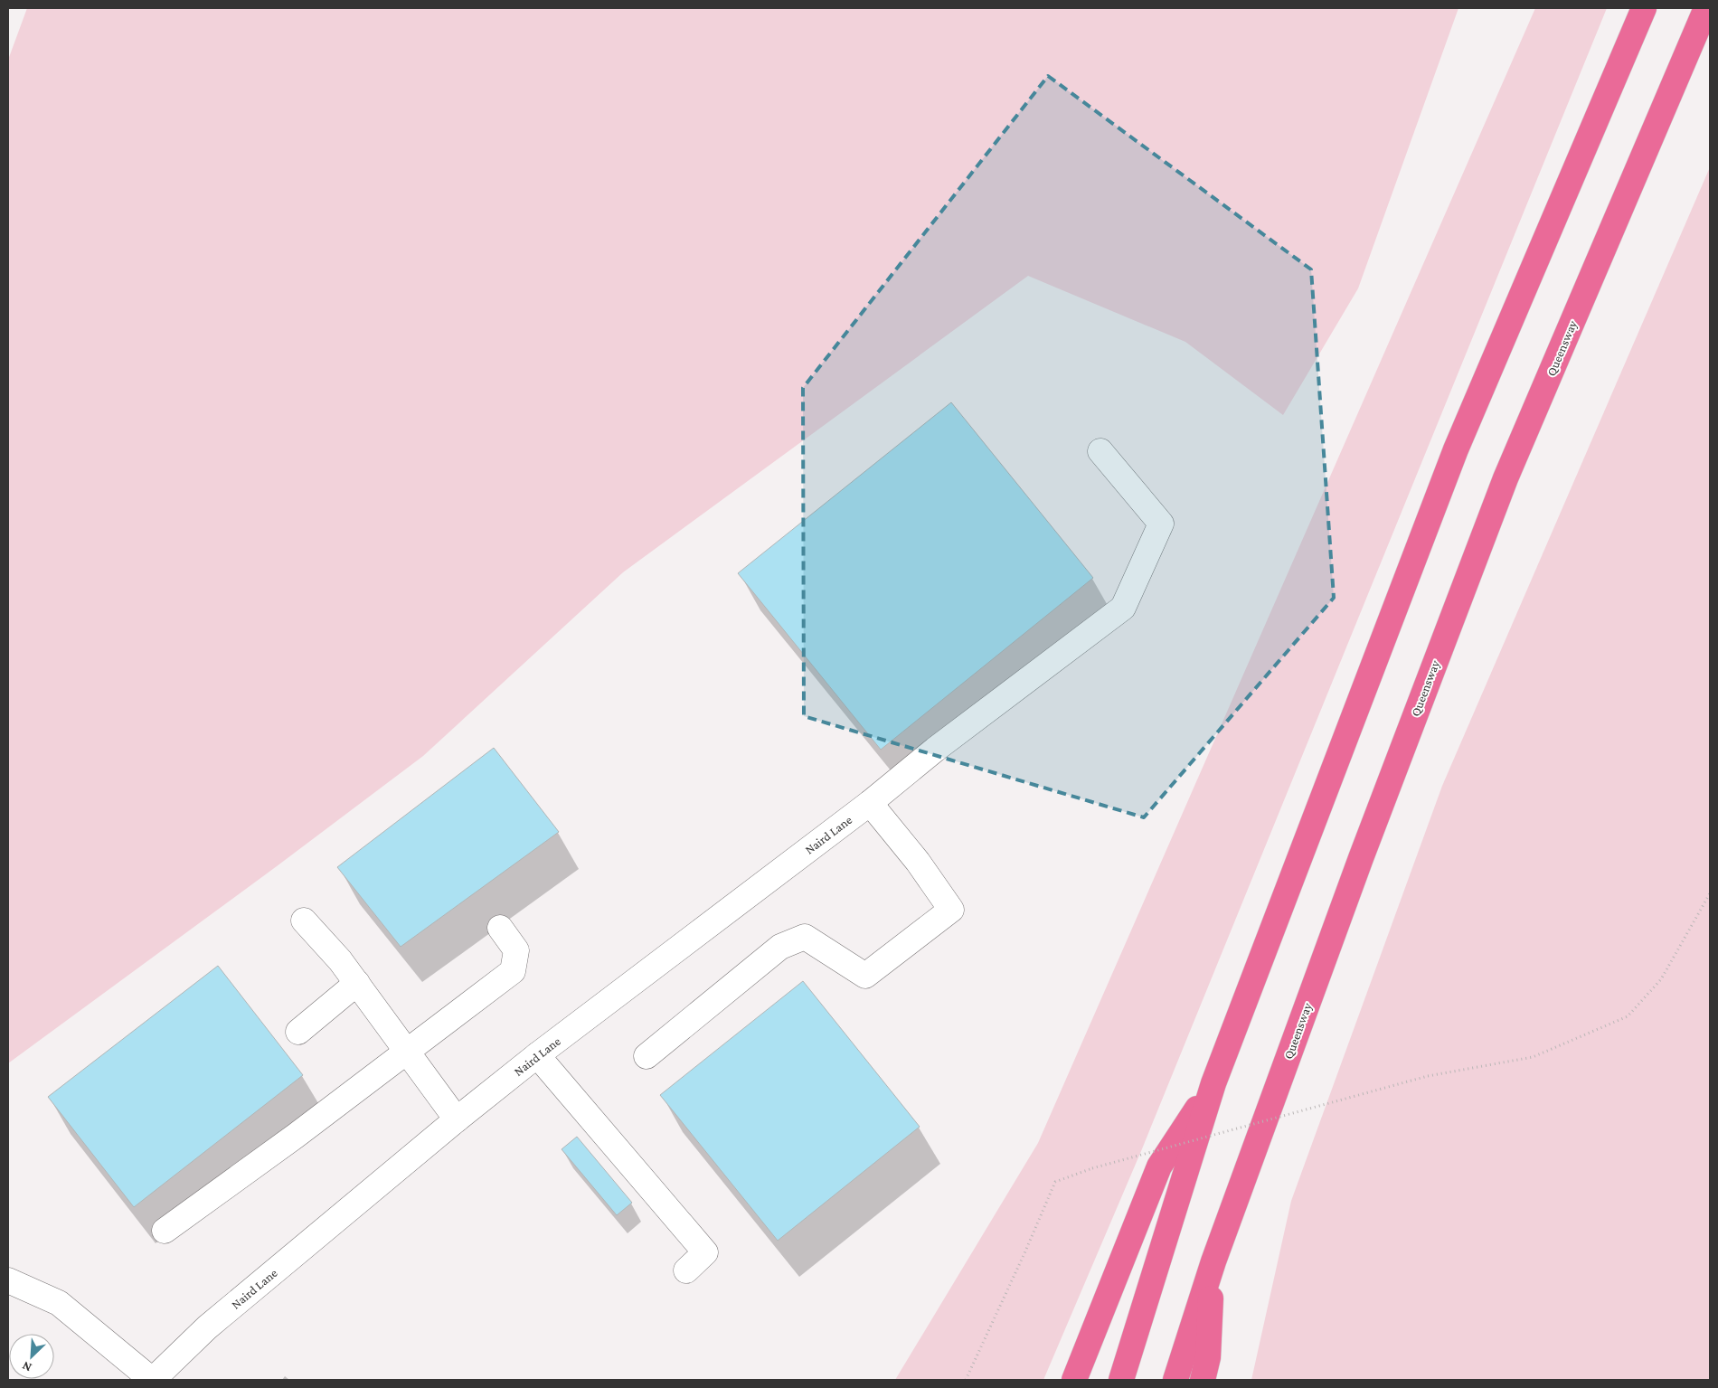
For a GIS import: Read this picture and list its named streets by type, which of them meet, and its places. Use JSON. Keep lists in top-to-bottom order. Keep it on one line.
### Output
{"streets":{"highway":["Queensway"],"street":["Naird Lane"]},"north":"bottom left"}
